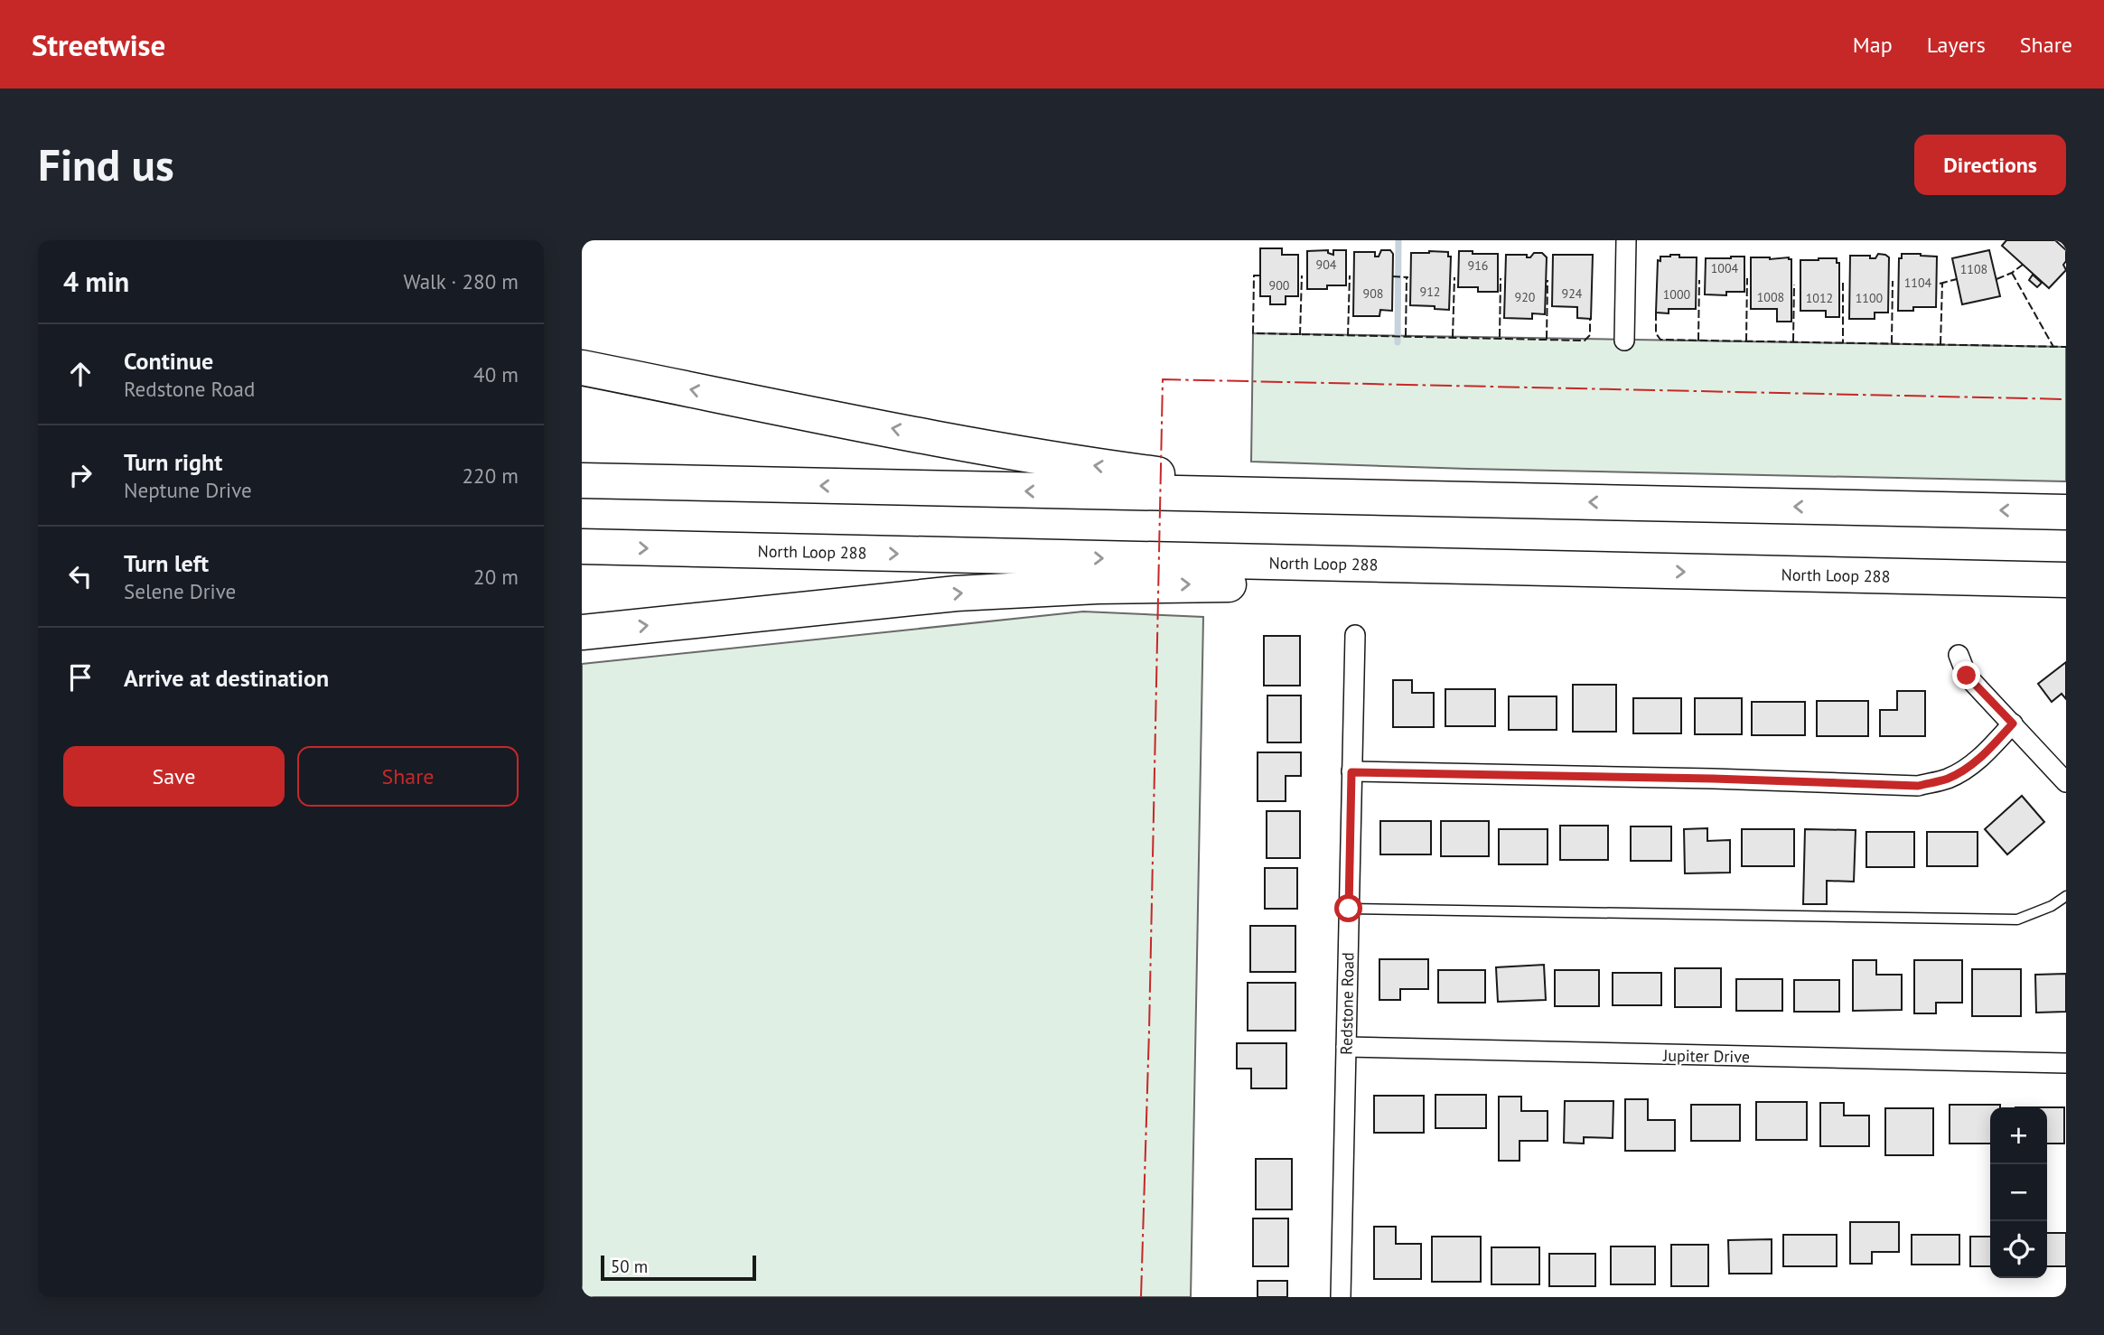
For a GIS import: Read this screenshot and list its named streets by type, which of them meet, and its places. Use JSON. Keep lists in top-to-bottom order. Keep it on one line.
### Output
{"streets":{"highway":["North Loop 288"],"street":["Redstone Road","Jupiter Drive"]},"crossings":[["Redstone Road","Jupiter Drive"]],"house_numbers":["904","916","1004","1108","1104","900","912","908","924","1000","920","1008","1012","1100"],"scale_bar":"50 m","page":{"header":"Streetwise","nav":["Map","Layers","Share"],"buttons":["Directions",["Save","Share"]],"title":"Find us","heading":["4 min","Walk · 280 m"],"list":[["Continue","Redstone Road","40 m"],["Turn right","Neptune Drive","220 m"],["Turn left","Selene Drive","20 m"],"Arrive at destination"],"map_buttons":["+","−"],"scale":"50 m"}}
